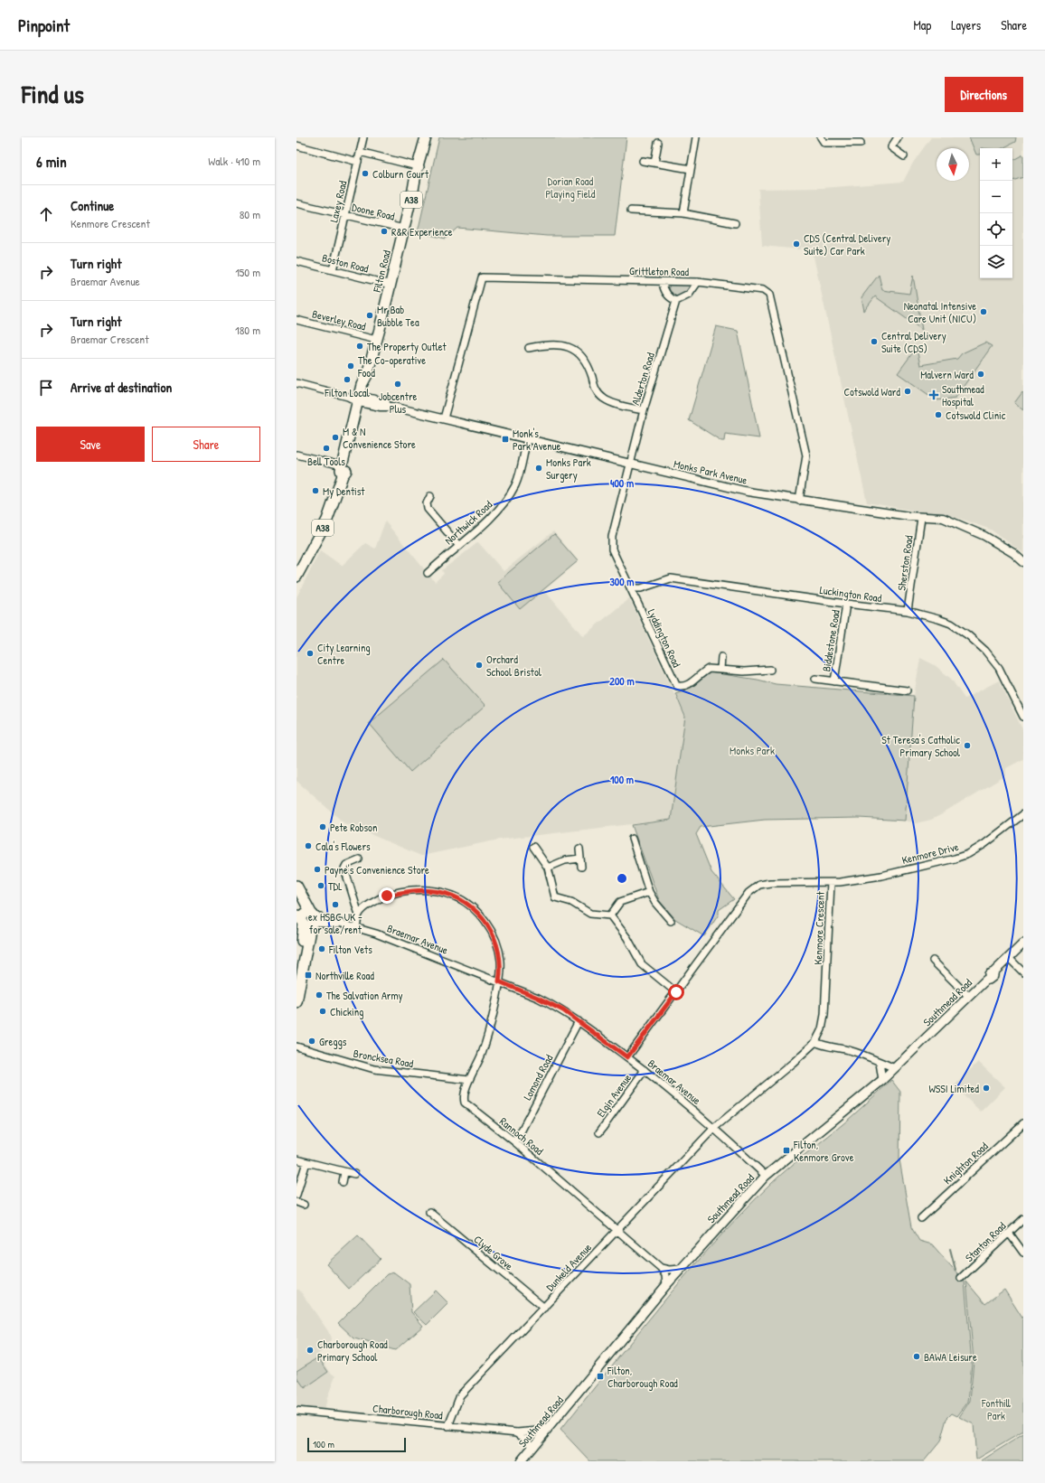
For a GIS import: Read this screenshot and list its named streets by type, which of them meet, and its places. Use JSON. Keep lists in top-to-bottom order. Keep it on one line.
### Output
{"streets":{"main road":["A38","Filton Road","Southmead Road"],"street":["Laxey Road","Doone Road","Boston Road","Grittleton Road","Beverley Road","Alderton Road","Monks Park Avenue","Northwick Road","Sherston Road","Luckington Road","Lyddington Road","Biddestone Road","Kenmore Drive","Kenmore Crescent","Braemar Avenue","Broncksea Road","Lomond Road","Elgin Avenue","Rannoch Road","Knighton Road","Stanton Road","Clyde Grove","Dunkeld Avenue","Charborough Road"]},"crossings":[["Laxey Road","Doone Road"],["Laxey Road","Boston Road"],["Doone Road","Filton Road"],["Boston Road","Filton Road"],["Filton Road","Beverley Road"],["Filton Road","Monks Park Avenue"],["Grittleton Road","Monks Park Avenue"],["Alderton Road","Monks Park Avenue"],["Alderton Road","Lyddington Road"],["Monks Park Avenue","Northwick Road"],["Monks Park Avenue","Sherston Road"],["Sherston Road","Luckington Road"],["Luckington Road","Lyddington Road"],["Luckington Road","Biddestone Road"],["Kenmore Drive","Kenmore Crescent"],["Kenmore Crescent","Braemar Avenue"],["Kenmore Crescent","Dunkeld Avenue"],["Braemar Avenue","Southmead Road"],["Braemar Avenue","Lomond Road"],["Braemar Avenue","Elgin Avenue"],["Braemar Avenue","Rannoch Road"],["Braemar Avenue","Dunkeld Avenue"],["Southmead Road","Charborough Road"],["Broncksea Road","Rannoch Road"],["Lomond Road","Rannoch Road"],["Rannoch Road","Dunkeld Avenue"],["Clyde Grove","Dunkeld Avenue"],["Dunkeld Avenue","Charborough Road"]],"parks":["Dorian Road Playing Field","Monks Park","Fonthill Park"],"places":{"other":["Colburn Court","R&R Experience","CDS (Central Delivery Suite) Car Park","Neonatal Intensive Care Unit (NICU)","Mr Bab Bubble Tea","Central Delivery Suite (CDS)","The Property Outlet","The Co-operative Food","Malvern Ward","Filton Local","Jobcentre Plus","Cotswold Ward","Cotswold Clinic","M & N Convenience Store","Bell Tools","Monks Park Surgery","My Dentist","City Learning Centre","Orchard School Bristol","St Teresa's Catholic Primary School","Pete Robson","Cala's Flowers","Payne's Convenience Store","TDL","ex HSBC UK - for sale/rent","Filton Vets","The Salvation Army","Chicking","Greggs","WSSI Limited","Charborough Road Primary School","BAWA Leisure"],"health":["Southmead Hospital"],"transit":["Monk's Park Avenue","Northville Road","Filton, Kenmore Grove","Filton, Charborough Road"]},"scale_bar":"100 m","north":"bottom","page":{"header":"Pinpoint","nav":["Map","Layers","Share"],"title":"Find us","buttons":["Directions",["Save","Share"]],"heading":["6 min","Walk · 410 m"],"map_buttons":["+","−"],"list":[["Continue","Kenmore Crescent","80 m"],["Turn right","Braemar Avenue","150 m"],["Turn right","Braemar Crescent","180 m"],"Arrive at destination"],"scale":"100 m"},"rings":["400 m","300 m","200 m","100 m"]}
